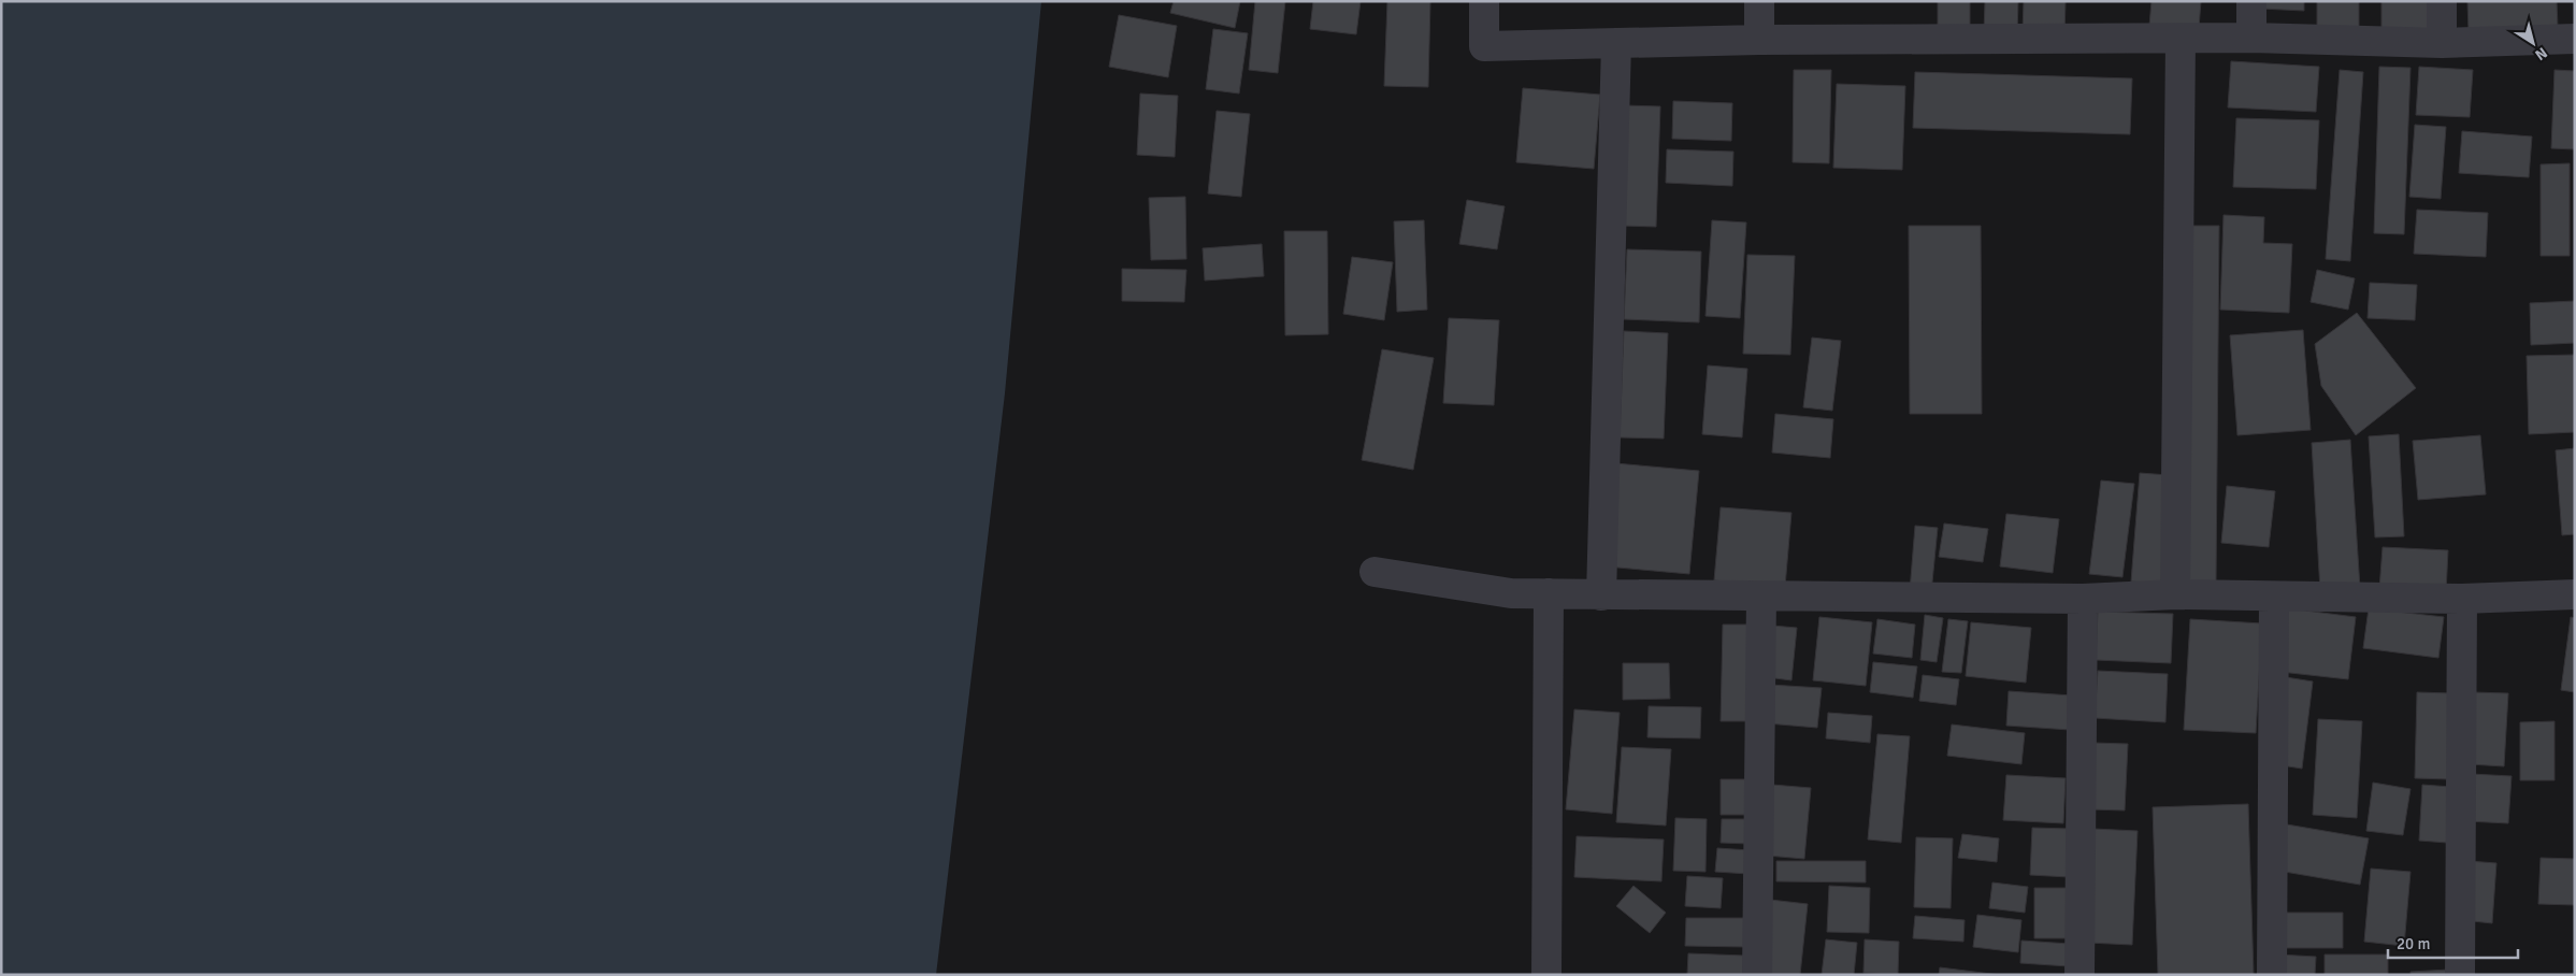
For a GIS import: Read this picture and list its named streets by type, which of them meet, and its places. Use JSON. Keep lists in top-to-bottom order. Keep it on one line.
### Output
{"scale_bar":"20 m","north":"bottom right"}
